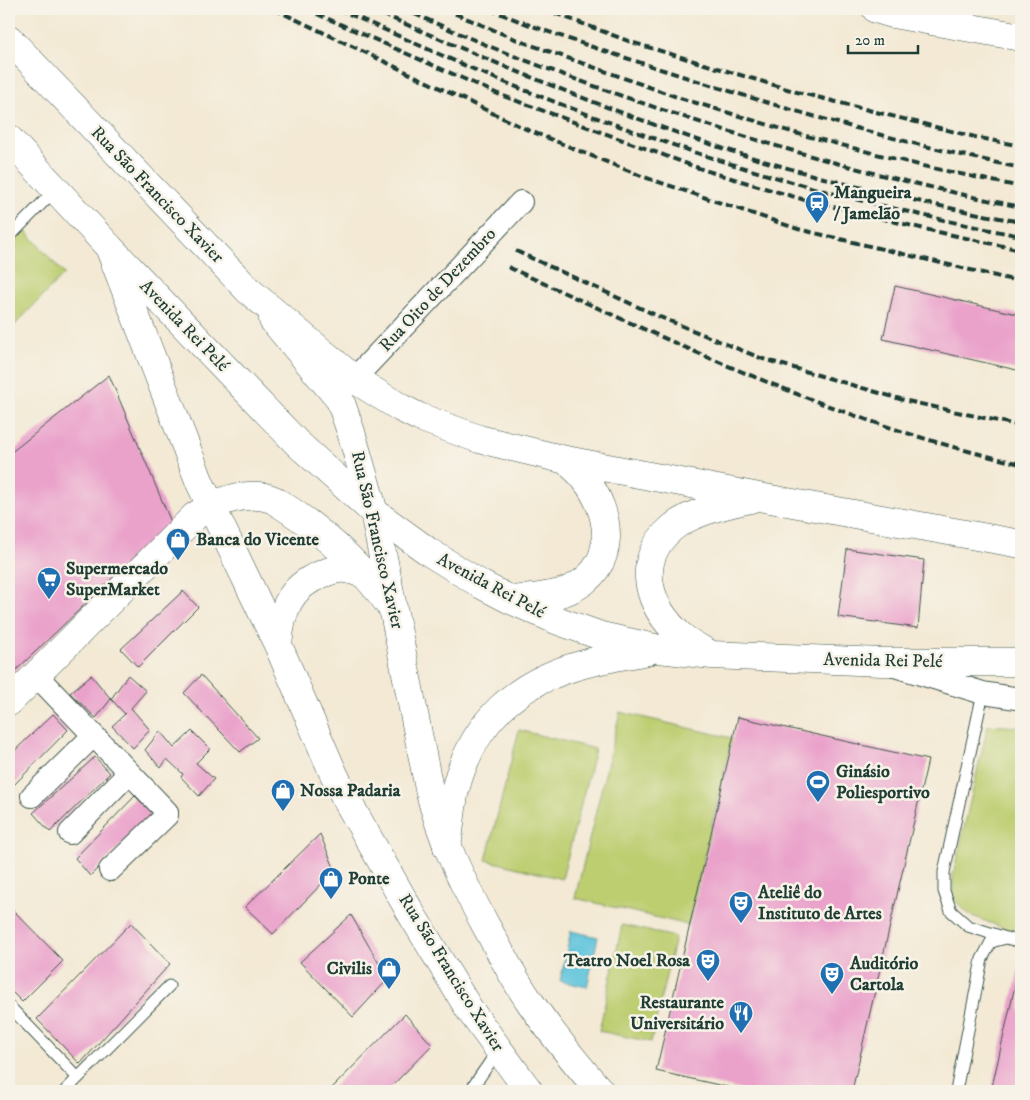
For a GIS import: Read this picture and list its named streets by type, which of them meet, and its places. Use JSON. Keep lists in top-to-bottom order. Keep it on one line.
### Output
{"streets":{"main road":["Rua São Francisco Xavier","Avenida Rei Pelé"],"street":["Rua Oito de Dezembro"]},"crossings":[["Rua São Francisco Xavier","Avenida Rei Pelé"]],"places":{"station":["Mangueira / Jamelão"],"shop":["Banca do Vicente","Nossa Padaria","Ponte","Civilis"],"supermarket":["Supermercado SuperMarket"],"sports":["Ginásio Poliesportivo"],"theatre":["Ateliê do Instituto de Artes","Teatro Noel Rosa","Auditório Cartola"],"restaurant":["Restaurante Universitário"]},"scale_bar":"20 m"}
